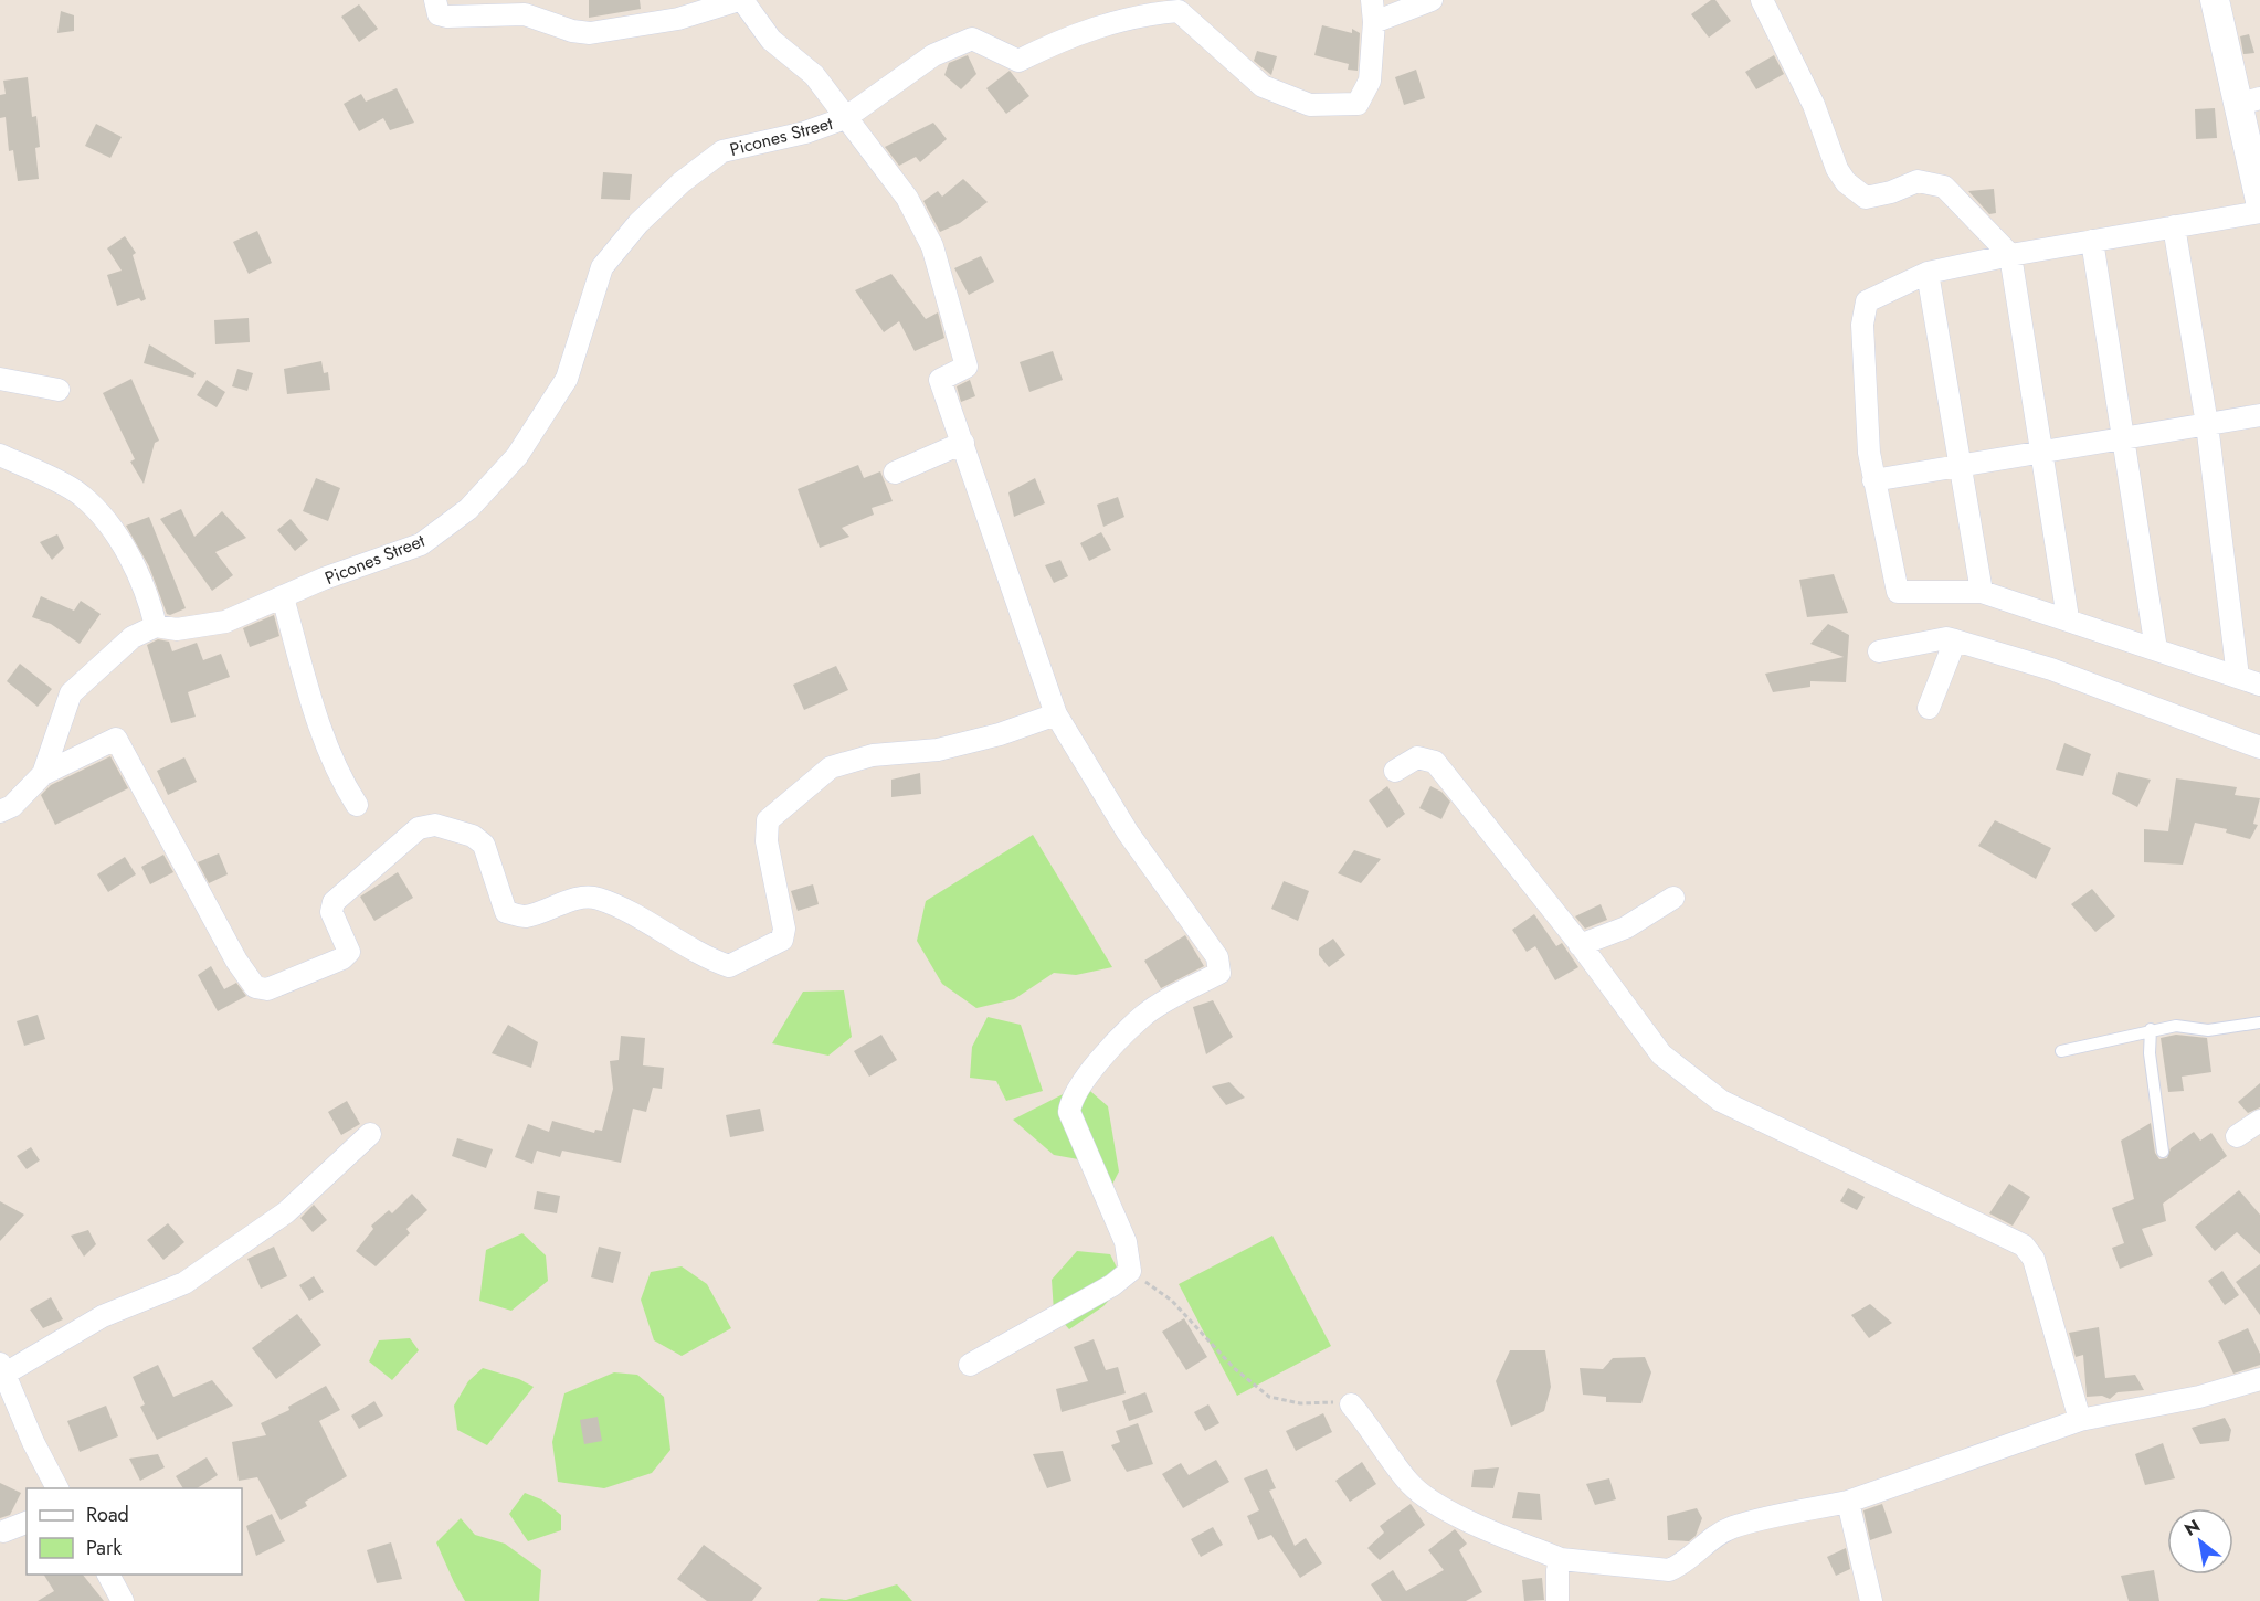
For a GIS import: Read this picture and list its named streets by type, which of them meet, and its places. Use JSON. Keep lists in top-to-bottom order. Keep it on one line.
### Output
{"streets":{"street":["Picones Street"]},"legend":["Road","Park"],"north":"top left"}
